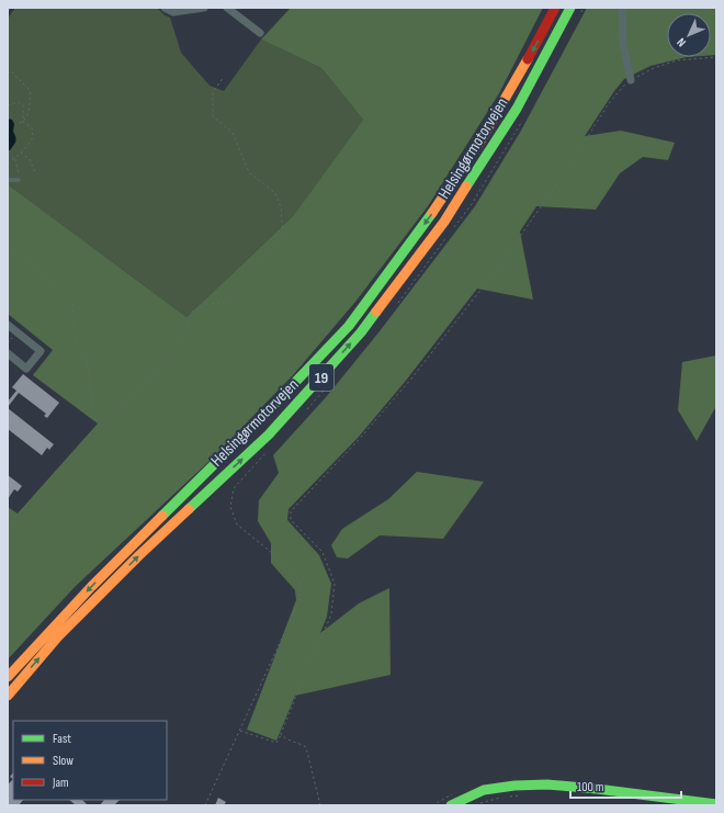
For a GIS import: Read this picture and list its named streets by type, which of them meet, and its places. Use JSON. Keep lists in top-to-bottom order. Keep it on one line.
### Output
{"streets":{"main road":["Helsingørmotorvejen","19"]},"legend":["Fast","Slow","Jam"],"scale_bar":"100 m","north":"bottom left"}
